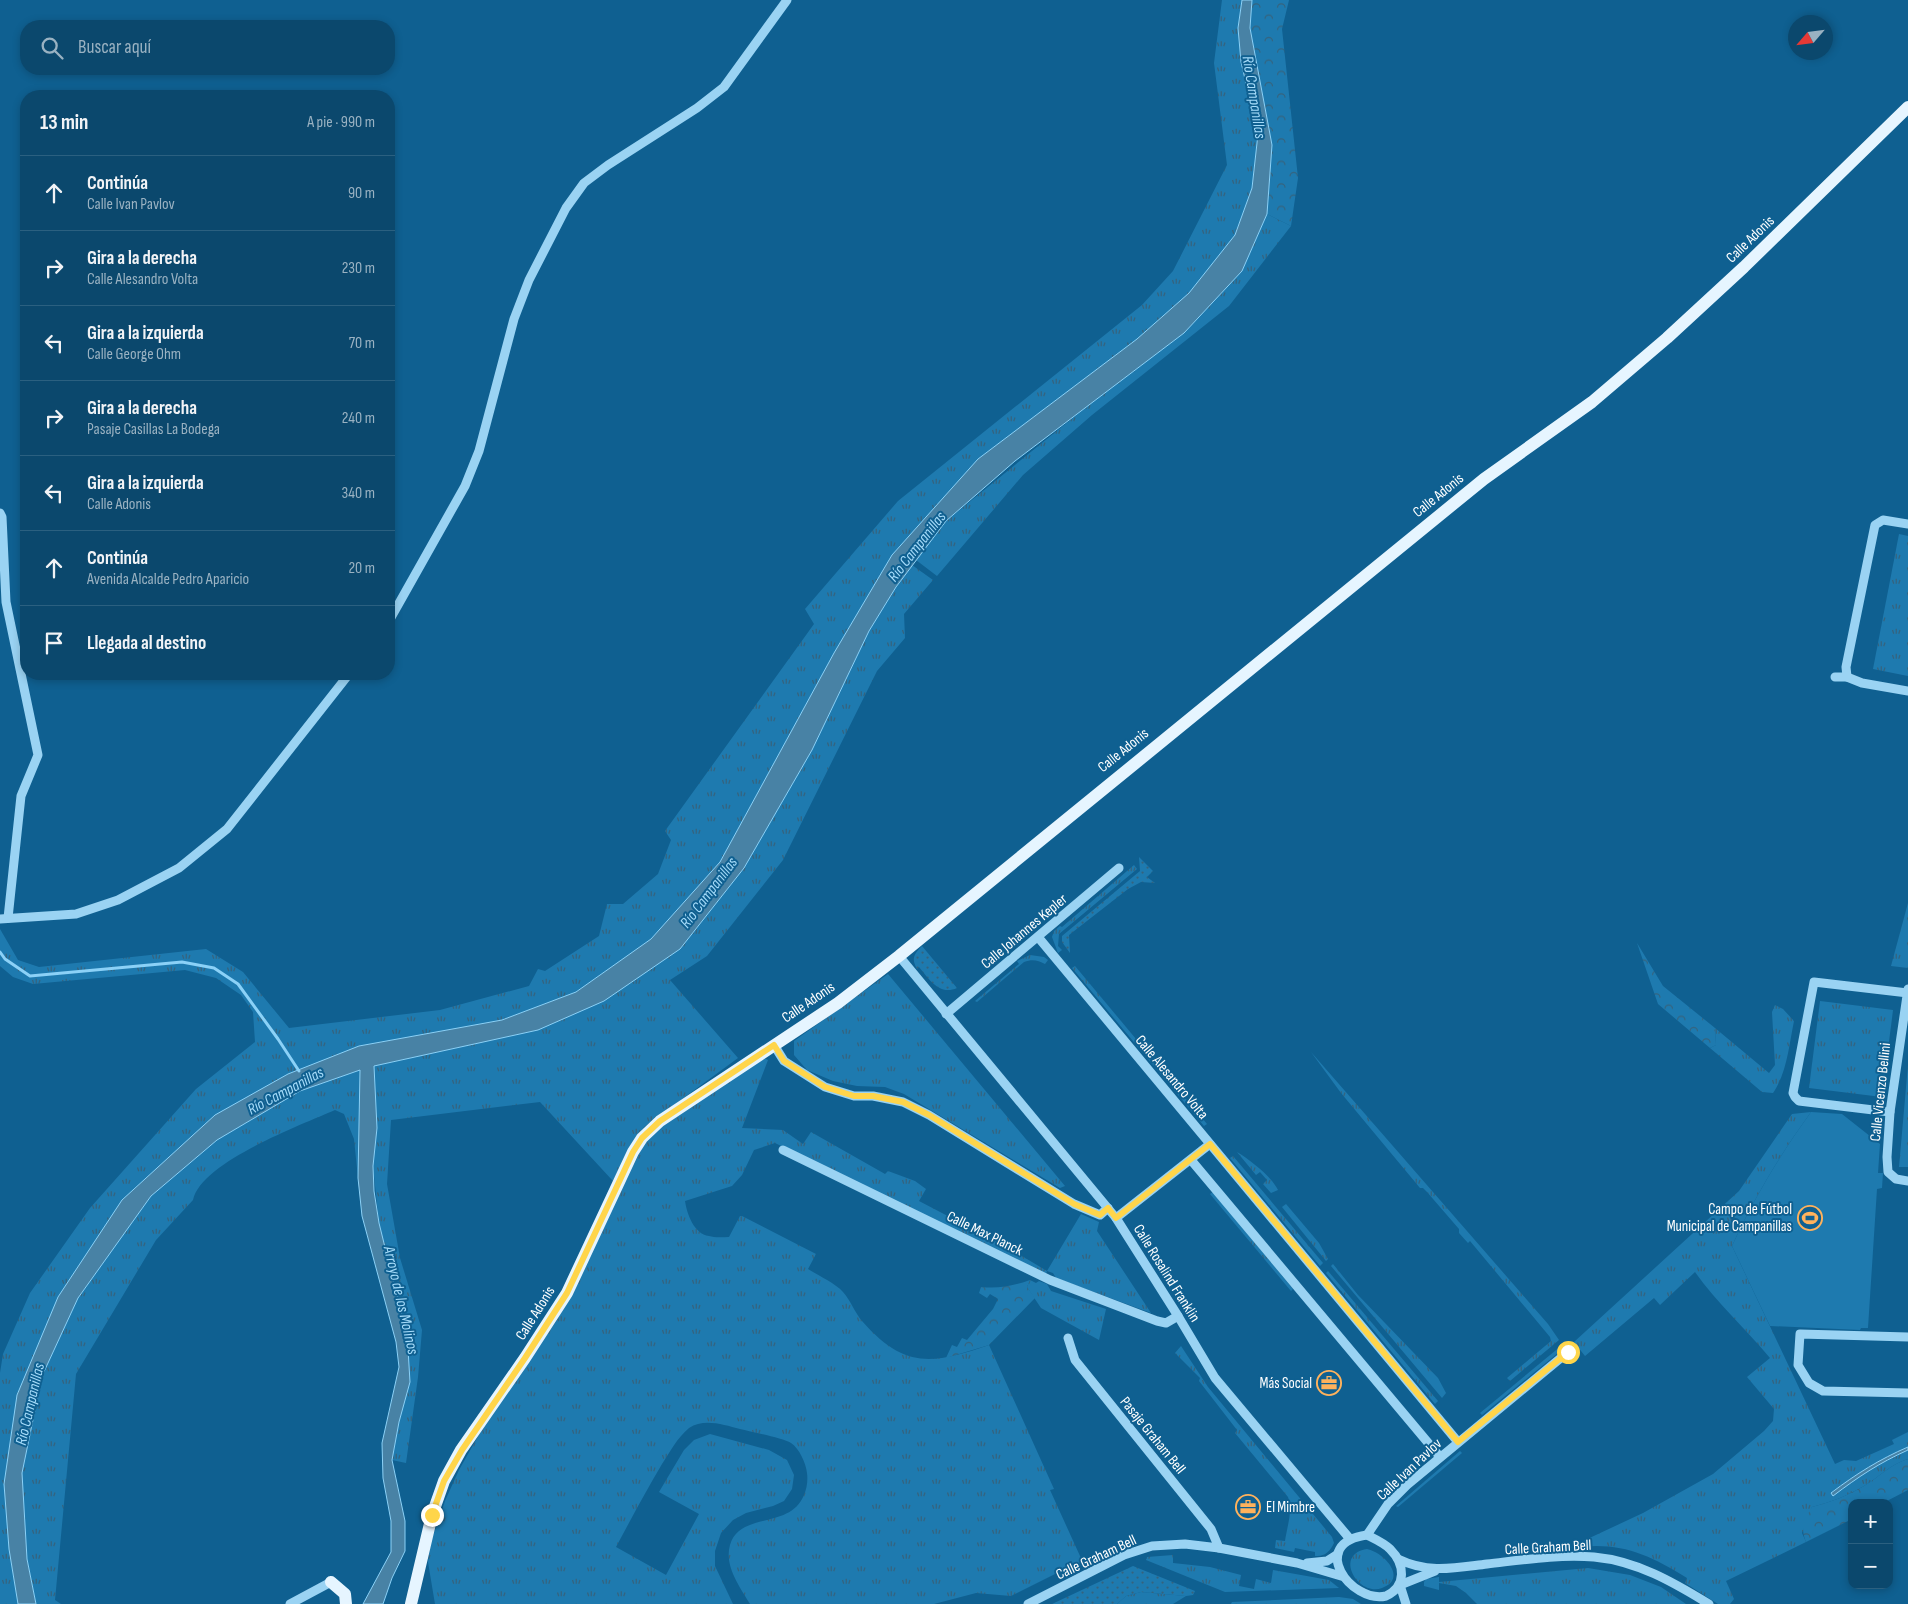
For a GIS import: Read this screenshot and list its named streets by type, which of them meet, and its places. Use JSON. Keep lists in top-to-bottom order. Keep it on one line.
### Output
{"streets":{"main road":["Calle Adonis"],"street":["Calle Johannes Kepler","Calle Alesandro Volta","Calle Vicenzo Bellini","Calle Max Planck","Calle Rosalind Franklin","Pasaje Graham Bell","Calle Ivan Pavlov","Calle Graham Bell"]},"crossings":[["Calle Adonis","Calle Rosalind Franklin"],["Calle Johannes Kepler","Calle Alesandro Volta"],["Calle Johannes Kepler","Calle Rosalind Franklin"],["Calle Alesandro Volta","Calle Ivan Pavlov"],["Calle Max Planck","Calle Rosalind Franklin"],["Calle Rosalind Franklin","Calle Ivan Pavlov"],["Calle Rosalind Franklin","Calle Graham Bell"],["Pasaje Graham Bell","Calle Graham Bell"],["Calle Ivan Pavlov","Calle Graham Bell"]],"water":["Río Campanillas","Arroyo de los Molinos"],"places":{"sports":["Campo de Fútbol Municipal de Campanillas"],"office":["Más Social","El Mimbre"]},"north":"bottom left","page":{"search":"Buscar aquí","heading":["13 min","A pie · 990 m"],"list":[["Continúa","Calle Ivan Pavlov","90 m"],["Gira a la derecha","Calle Alesandro Volta","230 m"],["Gira a la izquierda","Calle George Ohm","70 m"],["Gira a la derecha","Pasaje Casillas La Bodega","240 m"],["Gira a la izquierda","Calle Adonis","340 m"],["Continúa","Avenida Alcalde Pedro Aparicio","20 m"],"Llegada al destino"],"map_buttons":["+","−"]}}
